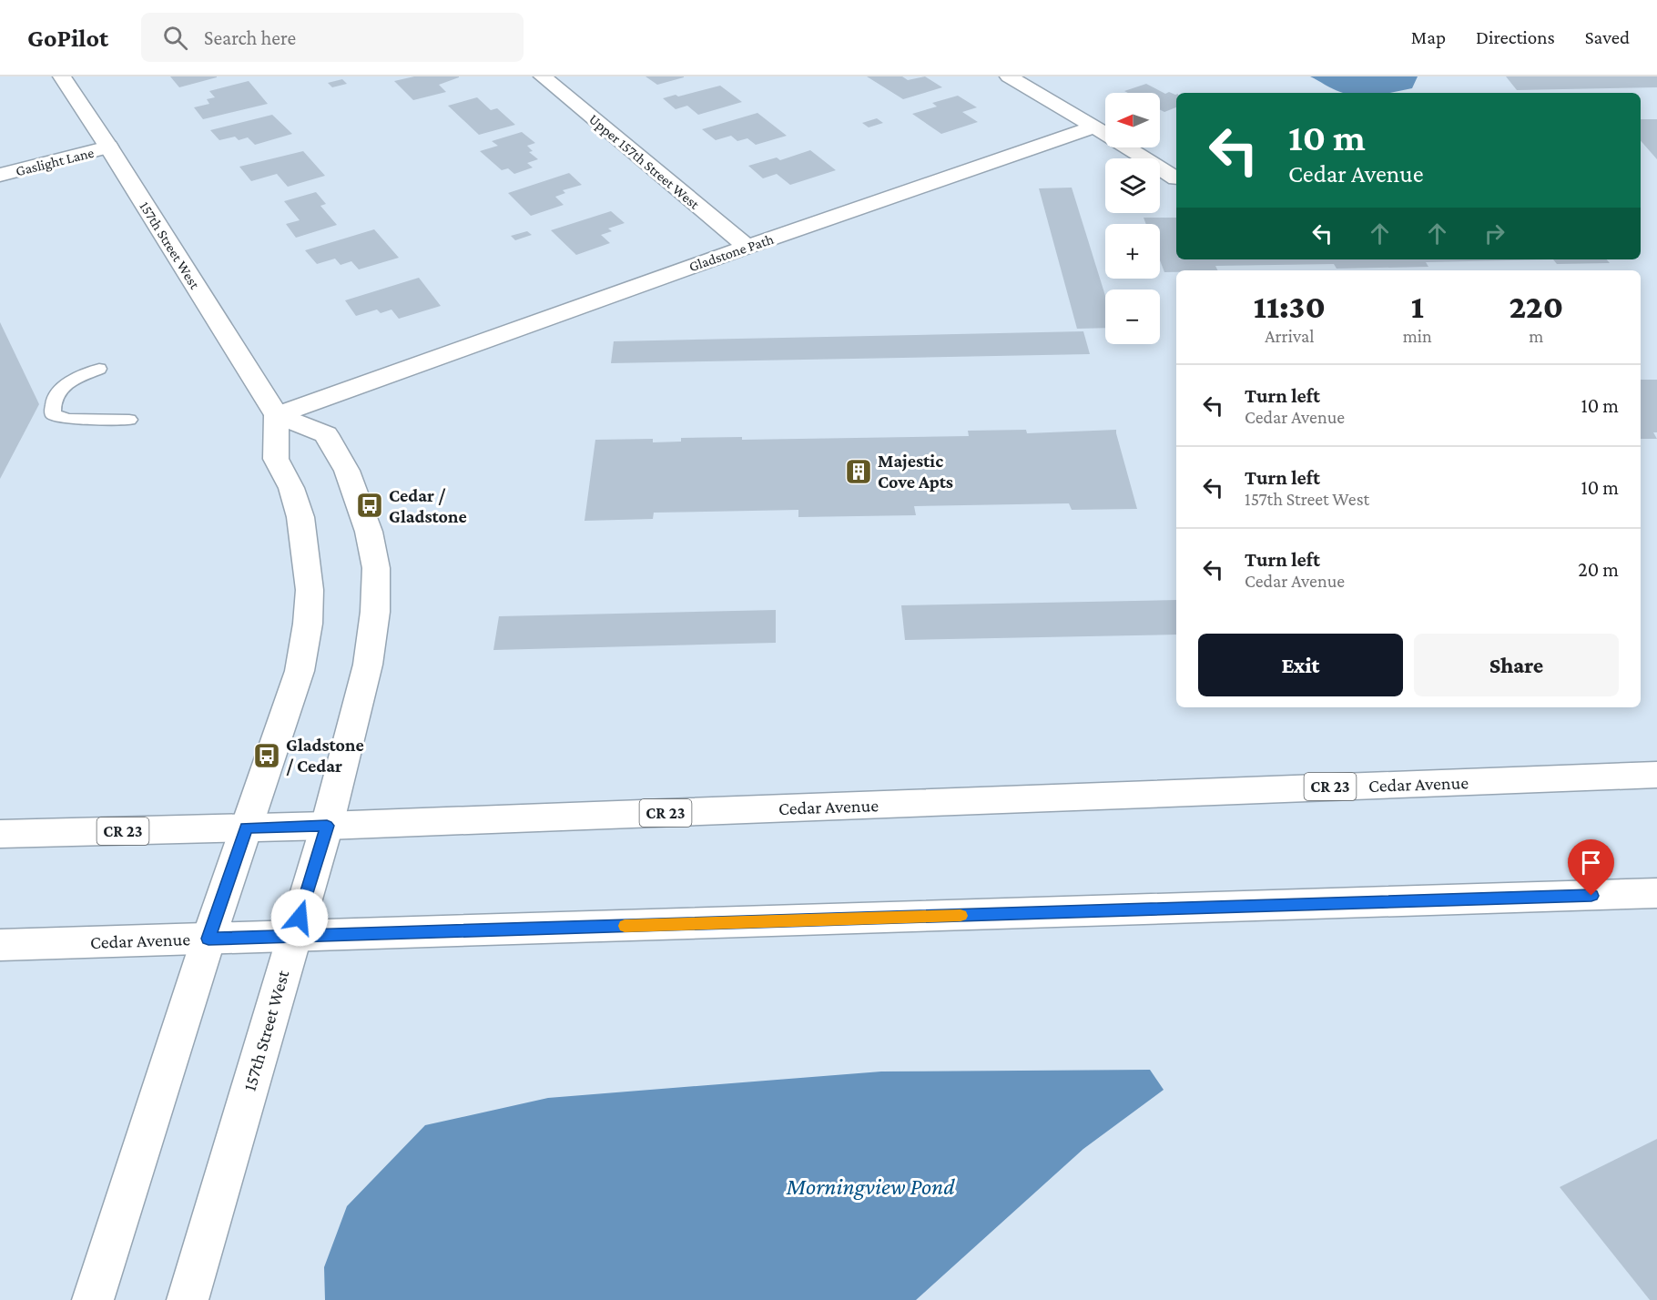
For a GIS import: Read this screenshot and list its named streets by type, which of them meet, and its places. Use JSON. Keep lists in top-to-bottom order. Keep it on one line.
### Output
{"streets":{"street":["Gaslight Lane","Upper 157th Street West","157th Street West","Gladstone Path","Cedar Avenue","CR 23"]},"crossings":[["Gaslight Lane","157th Street West"],["Upper 157th Street West","Gladstone Path"],["157th Street West","Gladstone Path"],["157th Street West","Cedar Avenue"]],"water":["Morningview Pond"],"places":{"building":["Majestic Cove Apts"],"bus stop":["Cedar / Gladstone","Gladstone / Cedar"]},"north":"left","page":{"header":"GoPilot","search":"Search here","nav":["Map","Directions","Saved"],"map_buttons":["+","−"],"turn":["10 m","Cedar Avenue"],"eta":["11:30","Arrival","1","min","220","m"],"list":[{"name":"Turn left","note":"Cedar Avenue","value":"10 m"},{"name":"Turn left","note":"157th Street West","value":"10 m"},{"name":"Turn left","note":"Cedar Avenue","value":"20 m"}],"buttons":["Exit","Share"]}}
